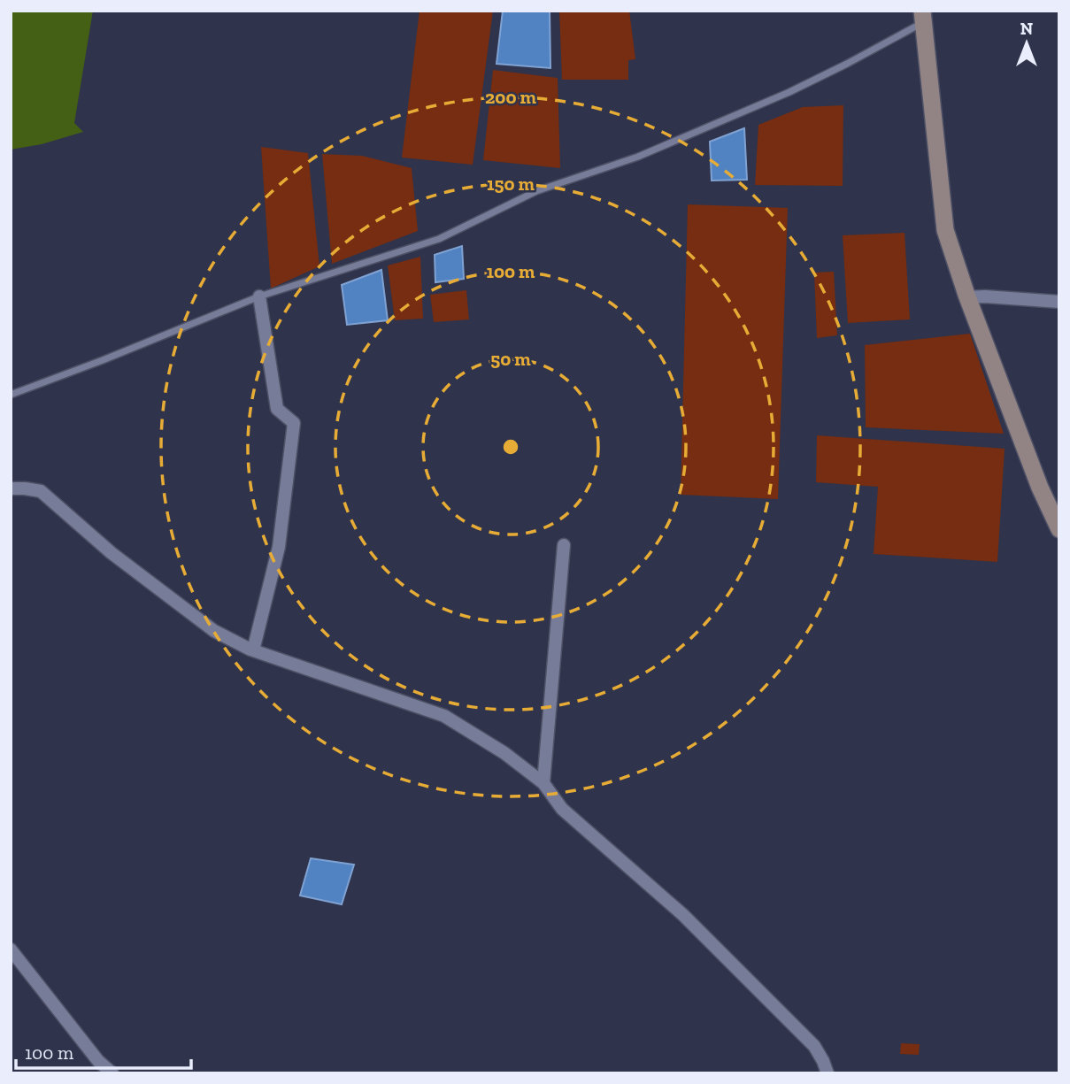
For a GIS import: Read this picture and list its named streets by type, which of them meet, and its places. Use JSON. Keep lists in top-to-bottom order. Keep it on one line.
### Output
{"scale_bar":"100 m","north":"top","rings":["200 m","150 m","100 m","50 m"]}
